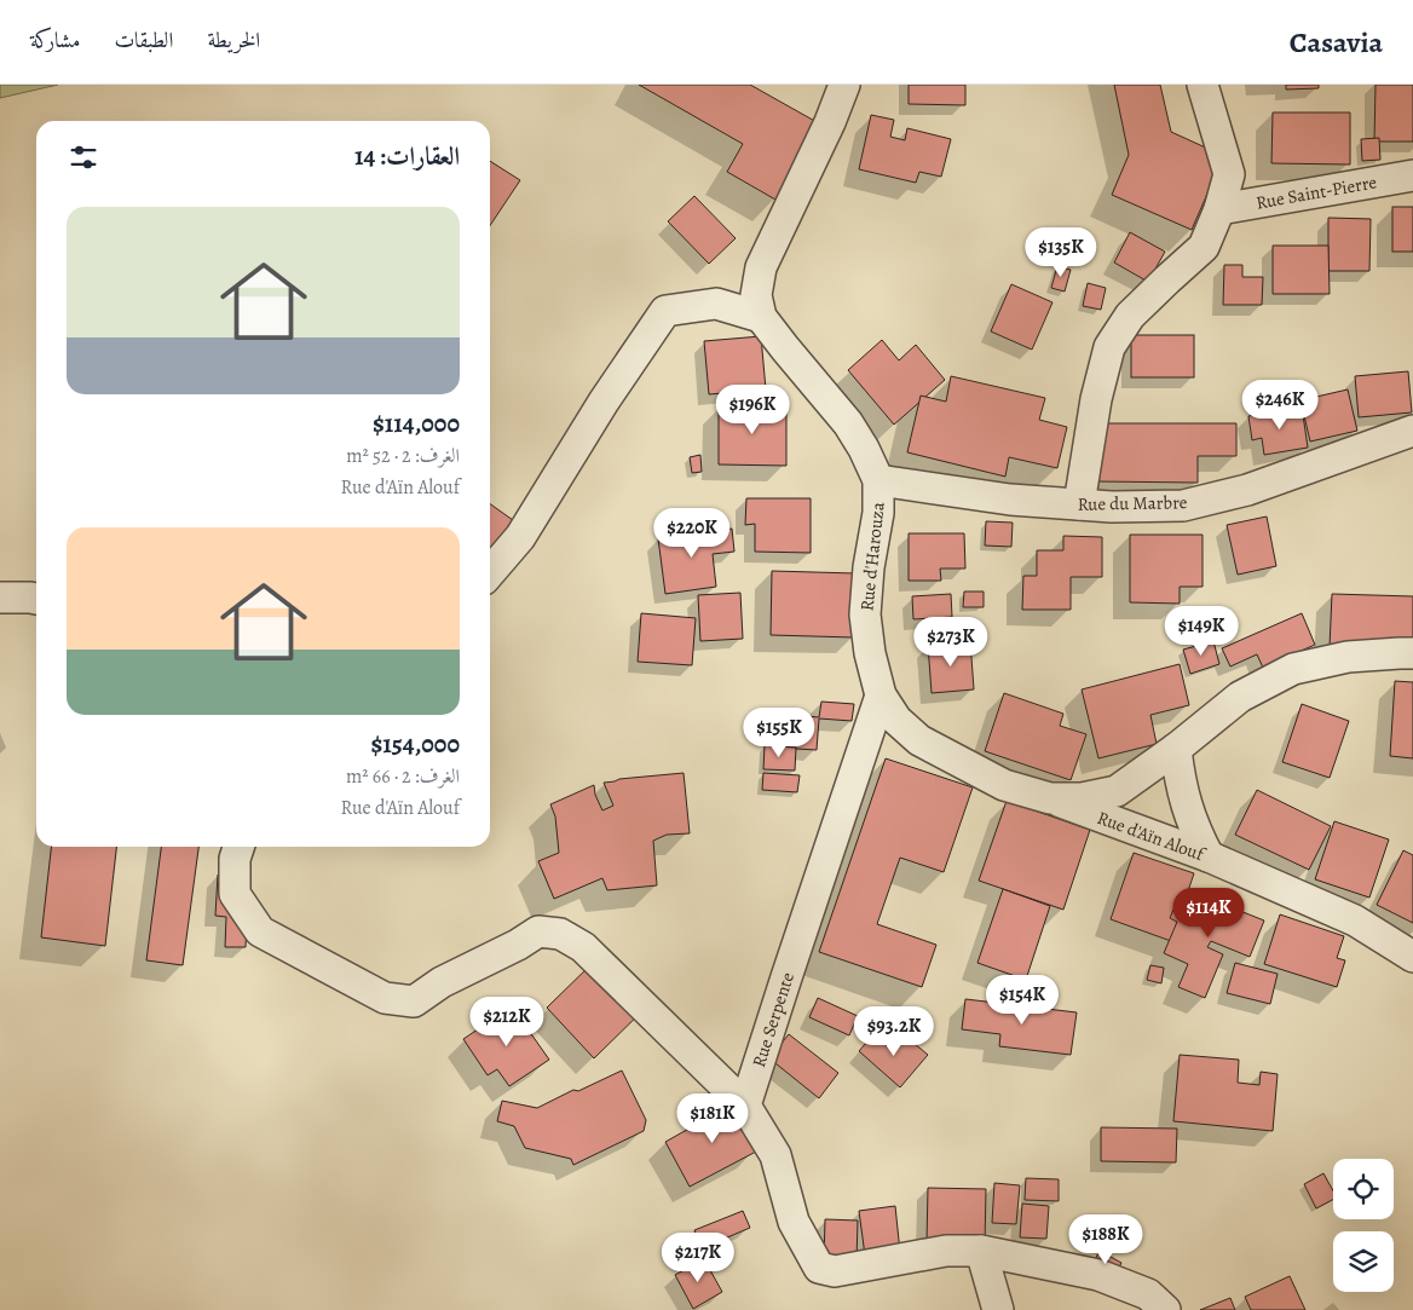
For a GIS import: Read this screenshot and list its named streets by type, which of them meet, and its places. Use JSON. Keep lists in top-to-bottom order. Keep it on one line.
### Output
{"streets":{"street":["Rue Saint-Pierre","Rue du Marbre","Rue d'Harouza","Rue d'Aïn Alouf","Rue Serpente"]},"crossings":[["Rue du Marbre","Rue d'Harouza"],["Rue d'Harouza","Rue d'Aïn Alouf"],["Rue d'Harouza","Rue Serpente"]],"page":{"header":"Casavia","nav":["الخريطة","الطبقات","مشاركة"],"heading":"العقارات: 14","list":[{"name":"$114,000","note":"الغرف: 2 · 52 m² · Rue d'Aïn Alouf"},{"name":"$154,000","note":"الغرف: 2 · 66 m² · Rue d'Aïn Alouf"}],"price":["$135K","$246K","$196K","$220K","$149K","$273K","$155K","$114K","$154K","$212K","$93.2K","$181K","$188K","$217K"]}}
